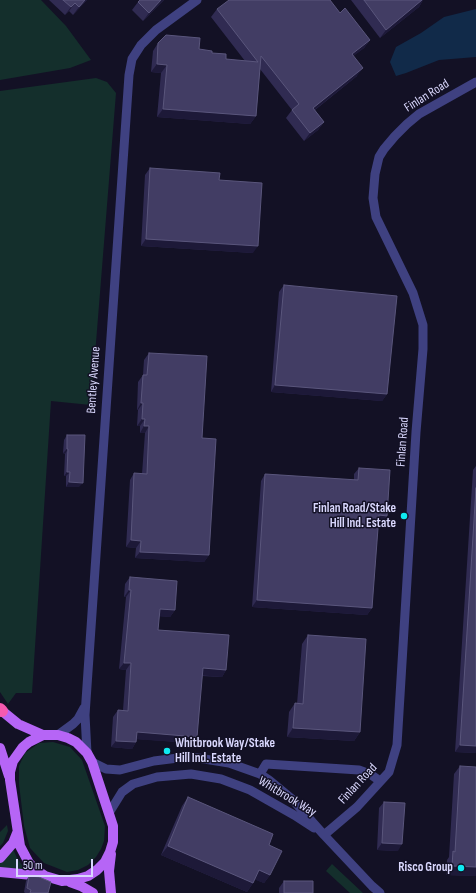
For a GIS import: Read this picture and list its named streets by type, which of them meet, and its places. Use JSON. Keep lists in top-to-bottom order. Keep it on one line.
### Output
{"streets":{"street":["Finlan Road","Bentley Avenue","Whitbrook Way"]},"crossings":[["Finlan Road","Whitbrook Way"],["Bentley Avenue","Whitbrook Way"]],"places":["Finlan Road/Stake Hill Ind. Estate","Whitbrook Way/Stake Hill Ind. Estate","Risco Group"],"scale_bar":"50 m"}
